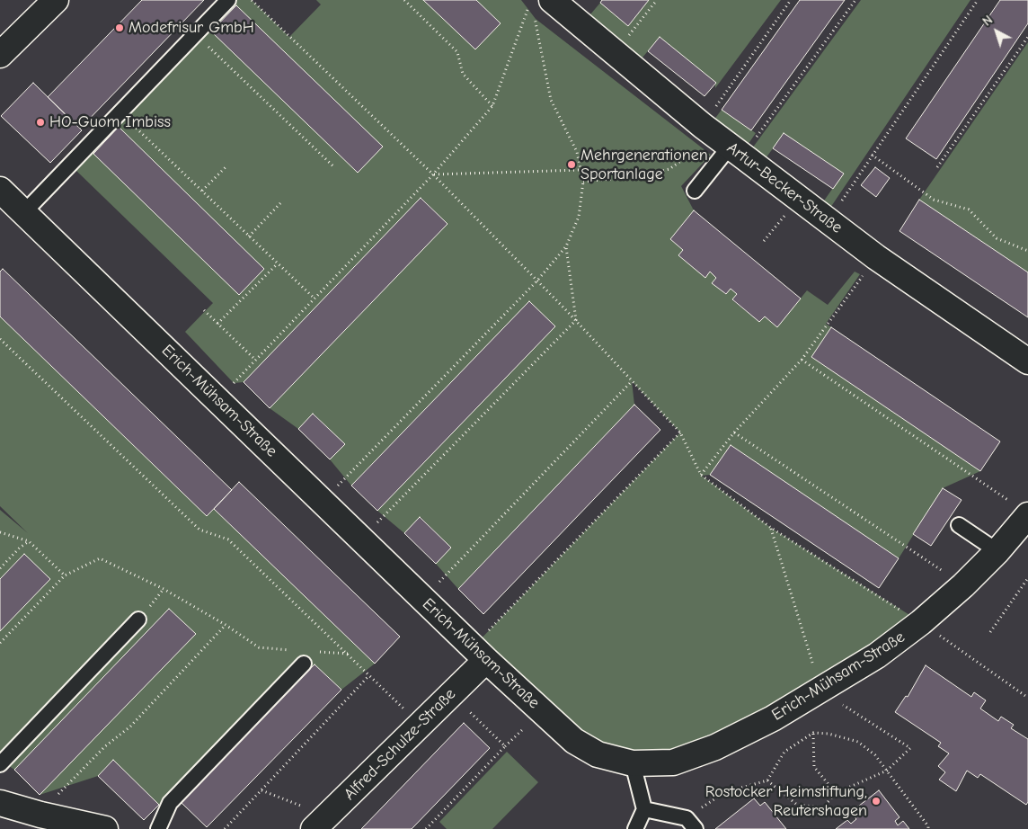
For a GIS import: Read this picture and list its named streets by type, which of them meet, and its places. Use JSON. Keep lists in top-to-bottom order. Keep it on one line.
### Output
{"streets":{"street":["Artur-Becker-Straße","Erich-Mühsam-Straße","Alfred-Schulze-Straße"]},"crossings":[["Erich-Mühsam-Straße","Alfred-Schulze-Straße"]],"places":["Modefrisur GmbH","HO-Guom Imbiss","Mehrgenerationen Sportanlage","Rostocker Heimstiftung, Reutershagen"],"north":"top left"}
